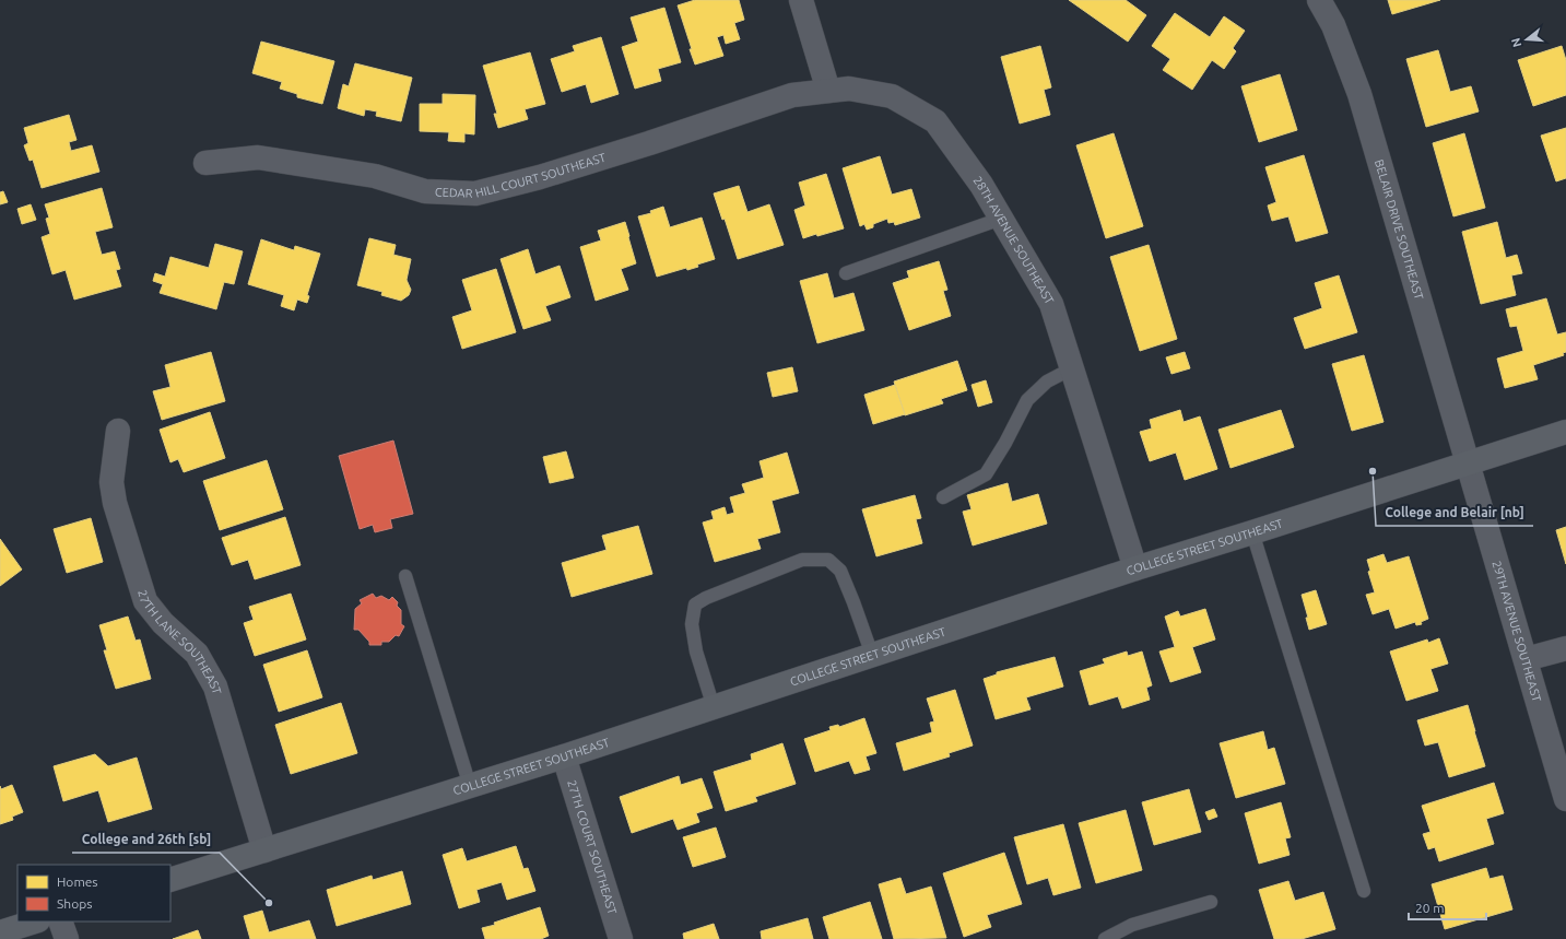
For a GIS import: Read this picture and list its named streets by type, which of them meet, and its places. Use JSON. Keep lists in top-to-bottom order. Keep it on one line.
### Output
{"streets":{"main road":["COLLEGE STREET SOUTHEAST"],"street":["CEDAR HILL COURT SOUTHEAST","BELAIR DRIVE SOUTHEAST","28TH AVENUE SOUTHEAST","29TH AVENUE SOUTHEAST","27TH LANE SOUTHEAST","27TH COURT SOUTHEAST"]},"crossings":[["CEDAR HILL COURT SOUTHEAST","28TH AVENUE SOUTHEAST"],["BELAIR DRIVE SOUTHEAST","COLLEGE STREET SOUTHEAST"],["BELAIR DRIVE SOUTHEAST","29TH AVENUE SOUTHEAST"],["28TH AVENUE SOUTHEAST","COLLEGE STREET SOUTHEAST"],["COLLEGE STREET SOUTHEAST","29TH AVENUE SOUTHEAST"],["COLLEGE STREET SOUTHEAST","27TH LANE SOUTHEAST"],["COLLEGE STREET SOUTHEAST","27TH COURT SOUTHEAST"]],"places":["College and Belair [nb]","College and 26th [sb]"],"legend":["Homes","Shops"],"scale_bar":"20 m","north":"left"}
